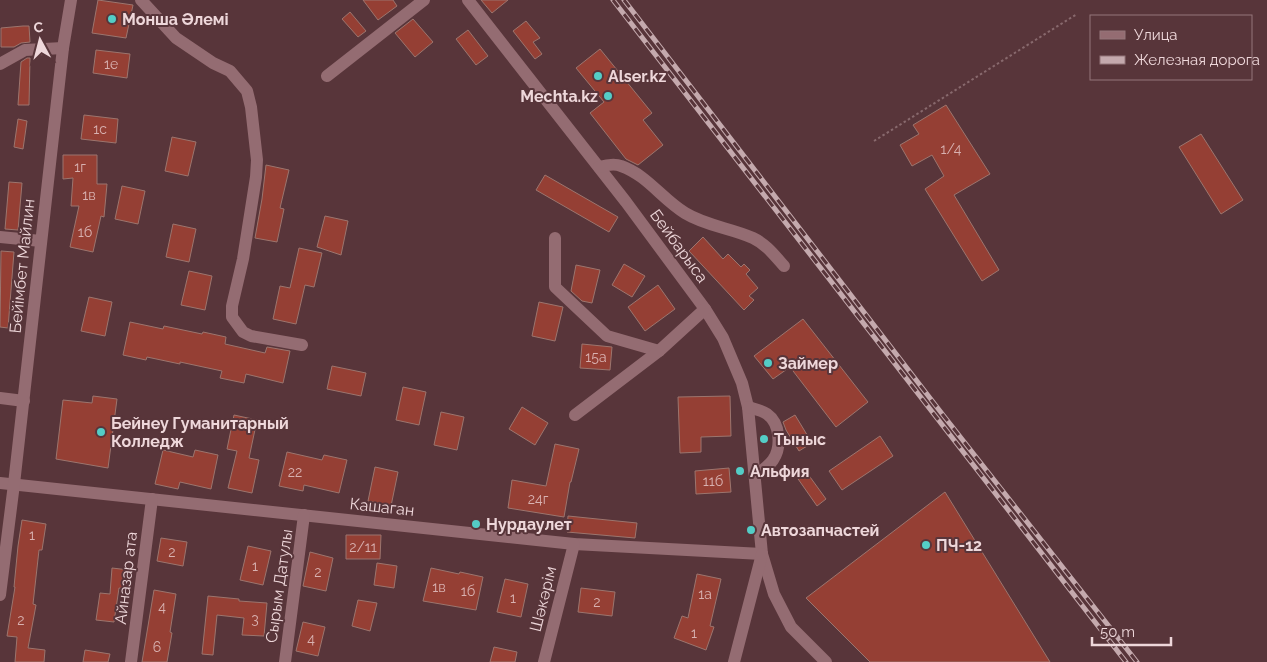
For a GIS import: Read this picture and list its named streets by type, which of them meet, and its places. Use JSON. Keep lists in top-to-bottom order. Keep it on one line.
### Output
{"streets":{"street":["Бейбарыса","Бейімбет Майлин","Кашаган","Айназар ата","Сырым Датулы","Шәкәрім"]},"crossings":[["Бейбарыса","Кашаган"],["Бейімбет Майлин","Кашаган"],["Кашаган","Айназар ата"],["Кашаган","Сырым Датулы"],["Кашаган","Шәкәрім"]],"places":["Монша Әлемі","Alser.kz","Mechta.kz","Займер","Бейнеу Гуманитарный Колледж","Тыныс","Альфия","Нурдаулет","Автозапчастей","ПЧ-12"],"house_numbers":["1е","1с","1/4","1г","1в","1б","15а","22","11б","24г","1","2/11","2","1","2","1в","1б","1а","1","2","4","3","2","1","4","6"],"legend":["Улица","Железная дорога"],"scale_bar":"50 m","north":"top"}
